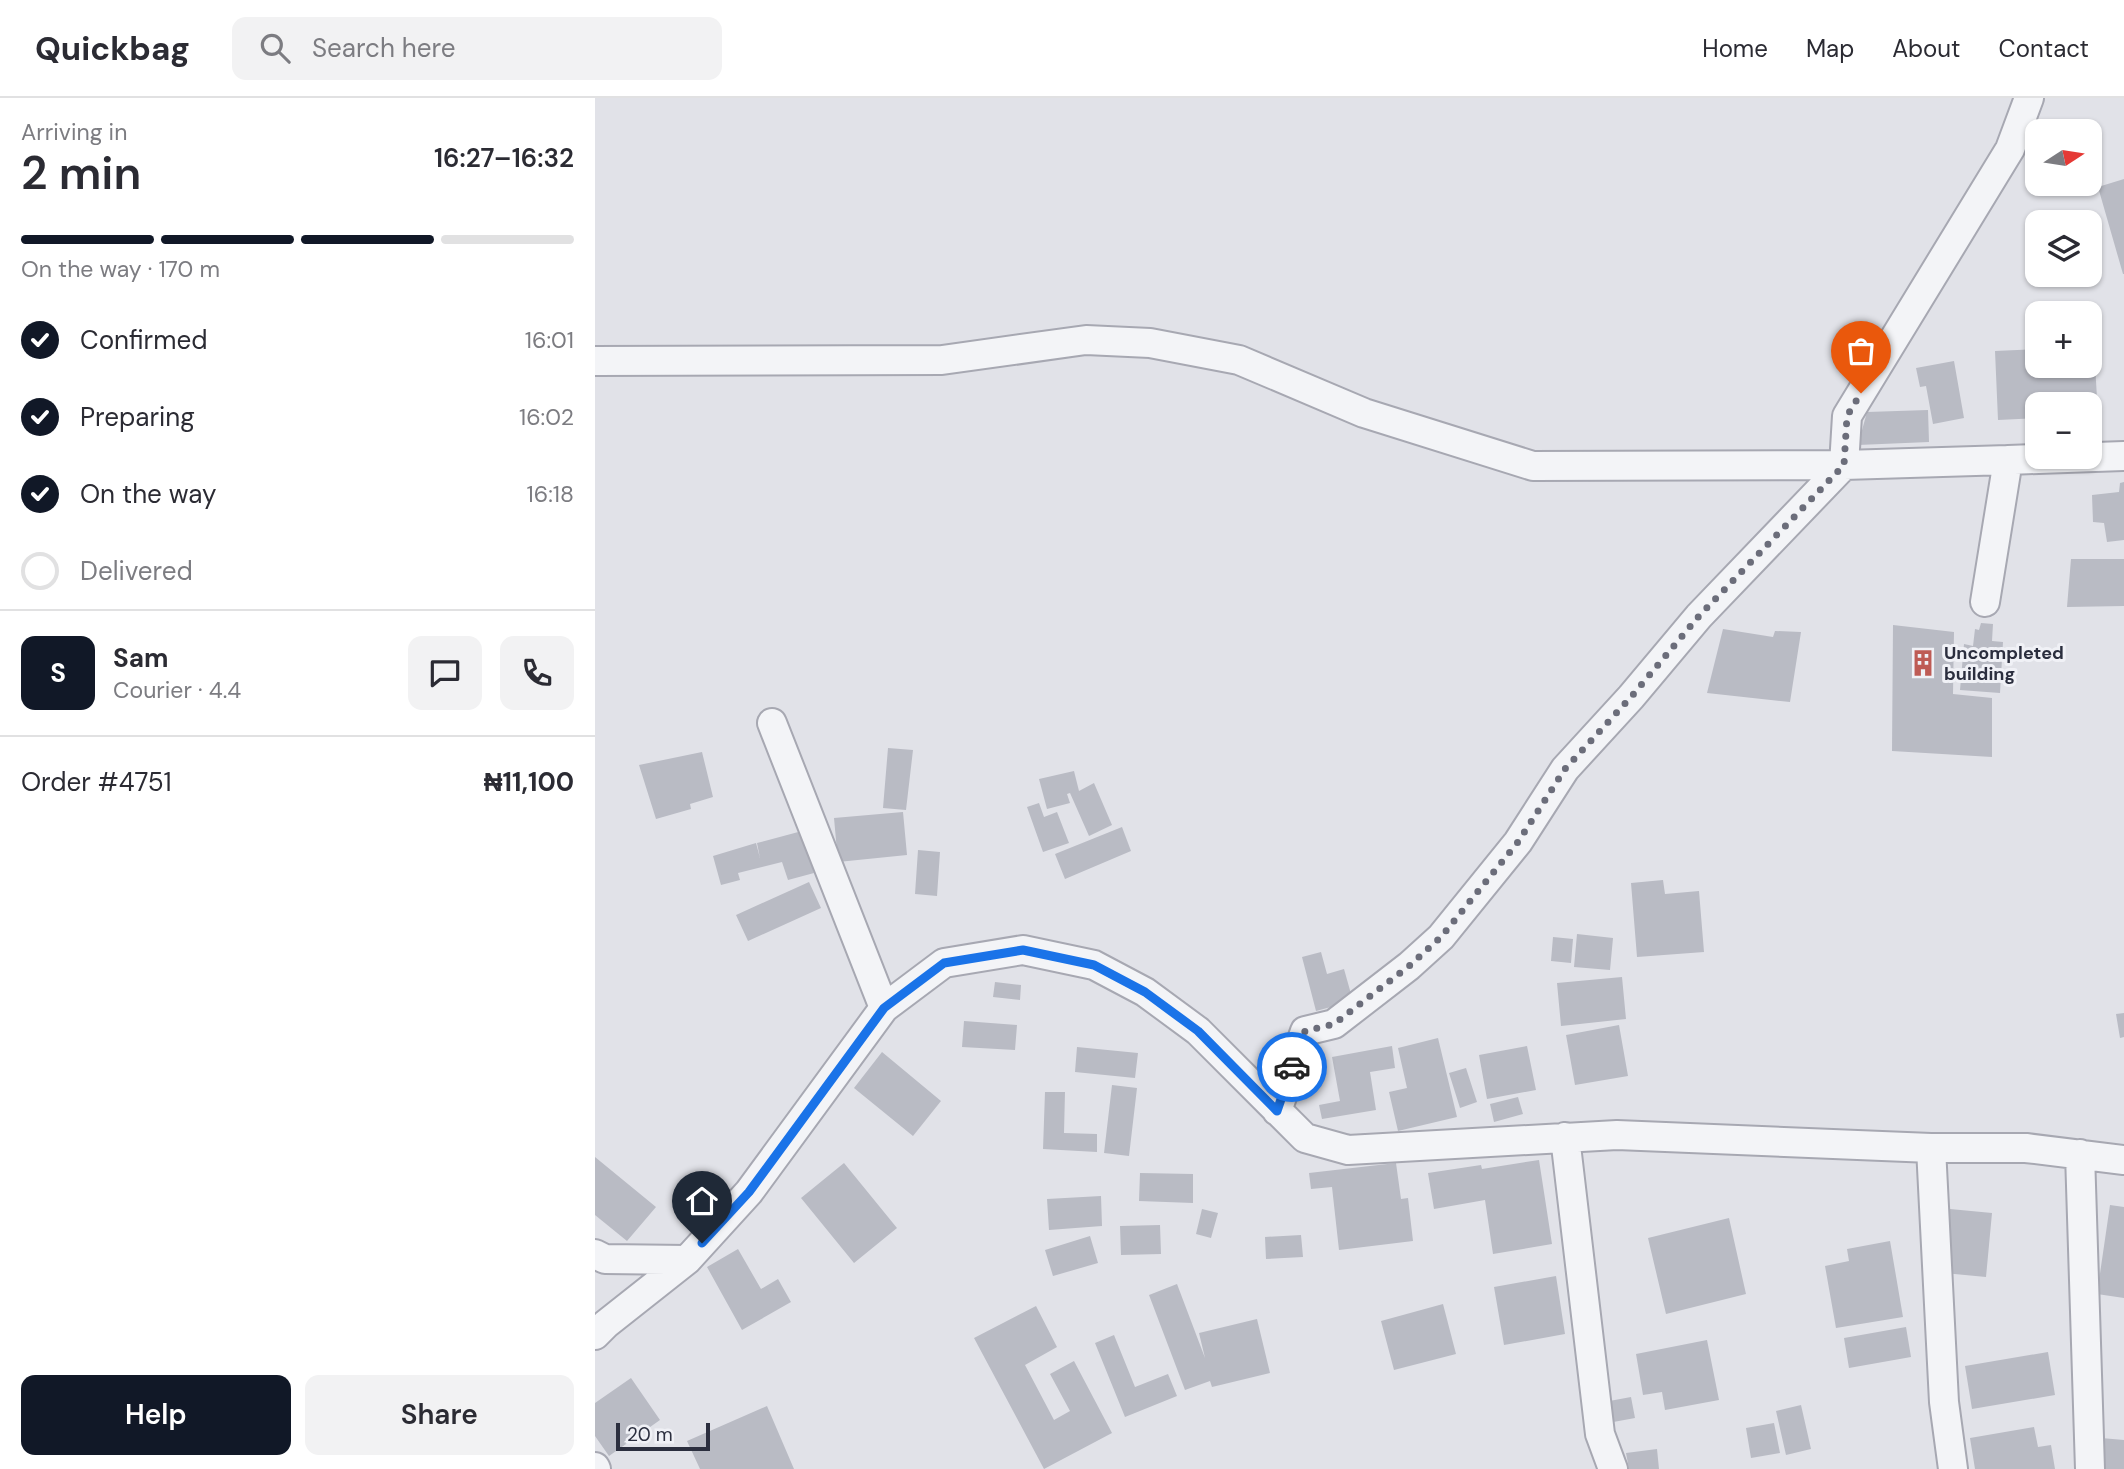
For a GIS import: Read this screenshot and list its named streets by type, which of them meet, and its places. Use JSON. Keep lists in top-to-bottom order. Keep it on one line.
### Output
{"places":{"building":["Uncompleted building"]},"scale_bar":"20 m","north":"right","page":{"header":"Quickbag","search":"Search here","nav":["Home","Map","About","Contact"],"heading":["2 min","Arriving in","16:27–16:32"],"panel":["Sam","Courier · 4.4","Order #4751","₦11,100"],"map_buttons":["+","−"],"bar":"On the way · 170 m","list":[["Confirmed","16:01"],["Preparing","16:02"],["On the way","16:18"],"Delivered"],"round":"S","buttons":["Help","Share"],"scale":"20 m"}}
